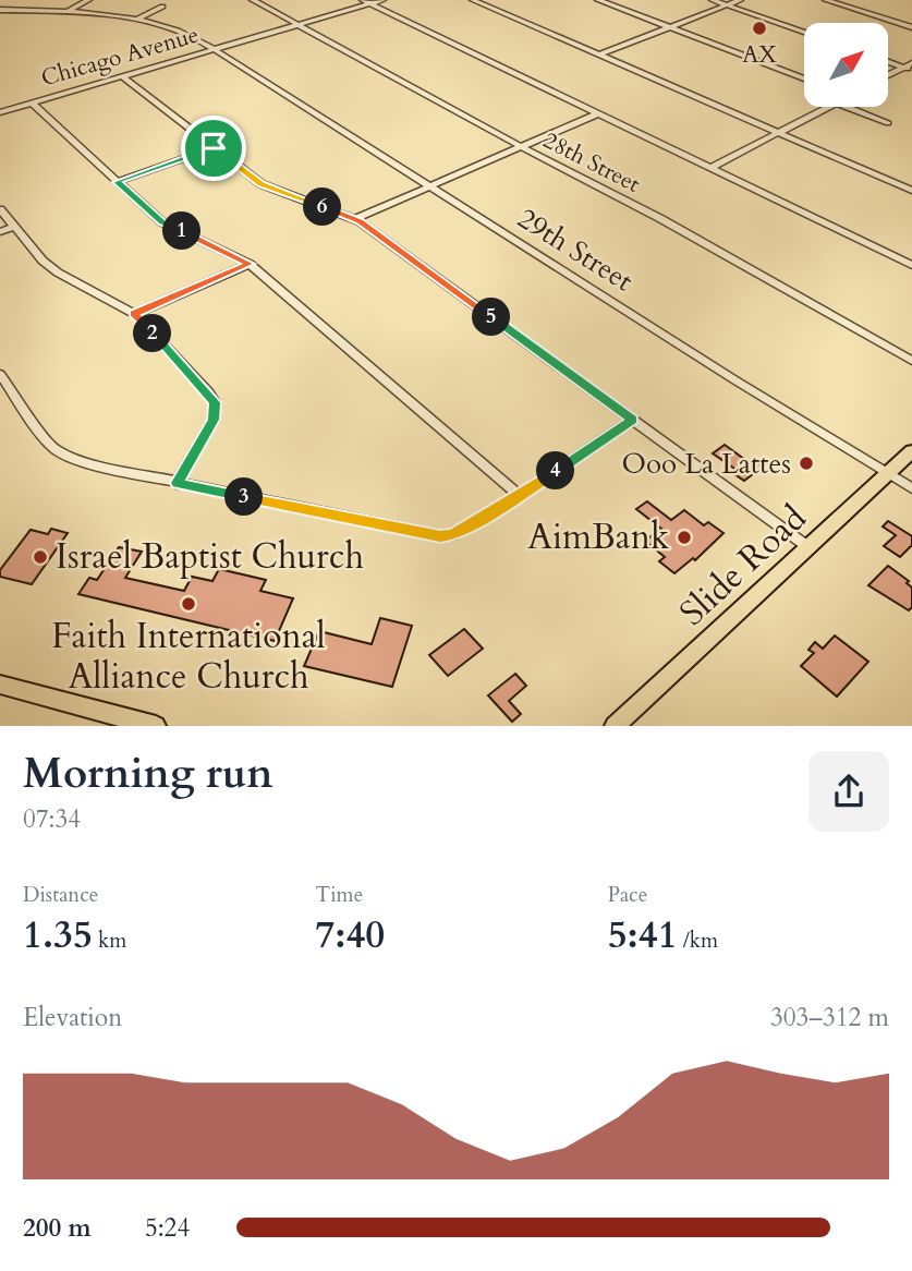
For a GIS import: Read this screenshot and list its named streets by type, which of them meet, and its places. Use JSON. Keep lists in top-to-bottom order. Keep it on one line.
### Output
{"streets":{"main road":["Slide Road"],"street":["Chicago Avenue","28th Street","29th Street"]},"crossings":[["Chicago Avenue","28th Street"],["Chicago Avenue","29th Street"],["29th Street","Slide Road"]],"places":["AX","Ooo La Lattes","AimBank","Israel Baptist Church","Faith International Alliance Church"],"north":"top right","page":{"pins":["6","1","5","2","4","3"],"heading":["Morning run","07:34"],"stats":[["Distance","1.35 km"],["Time","7:40"],["Pace","5:41 /km"]],"chart":["Elevation","303–312 m"],"list":[{"name":"200 m","note":"5:24"}]}}
